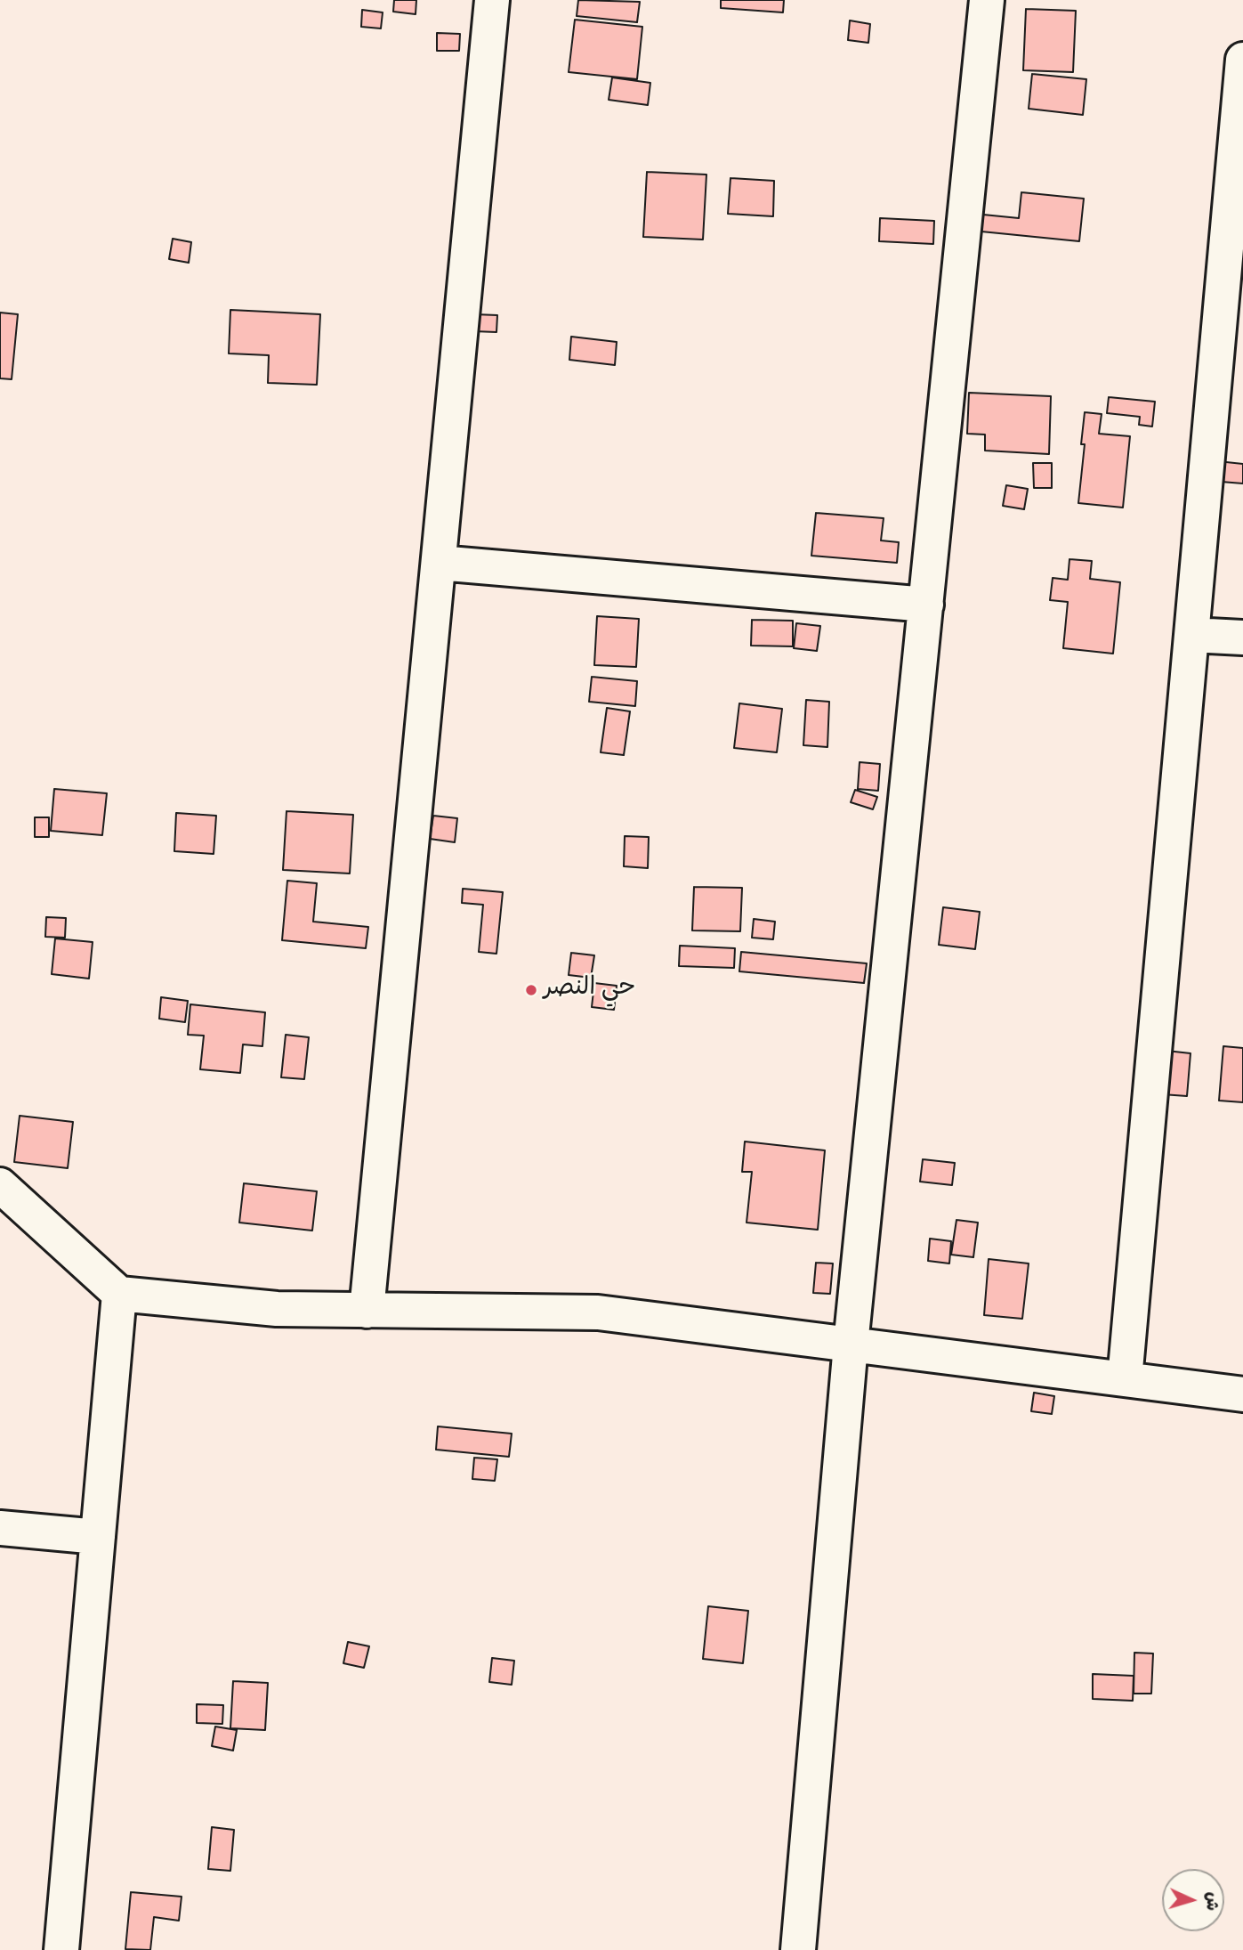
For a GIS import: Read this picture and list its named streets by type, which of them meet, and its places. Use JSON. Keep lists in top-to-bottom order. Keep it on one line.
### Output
{"places":["حي النصر"],"north":"right"}
